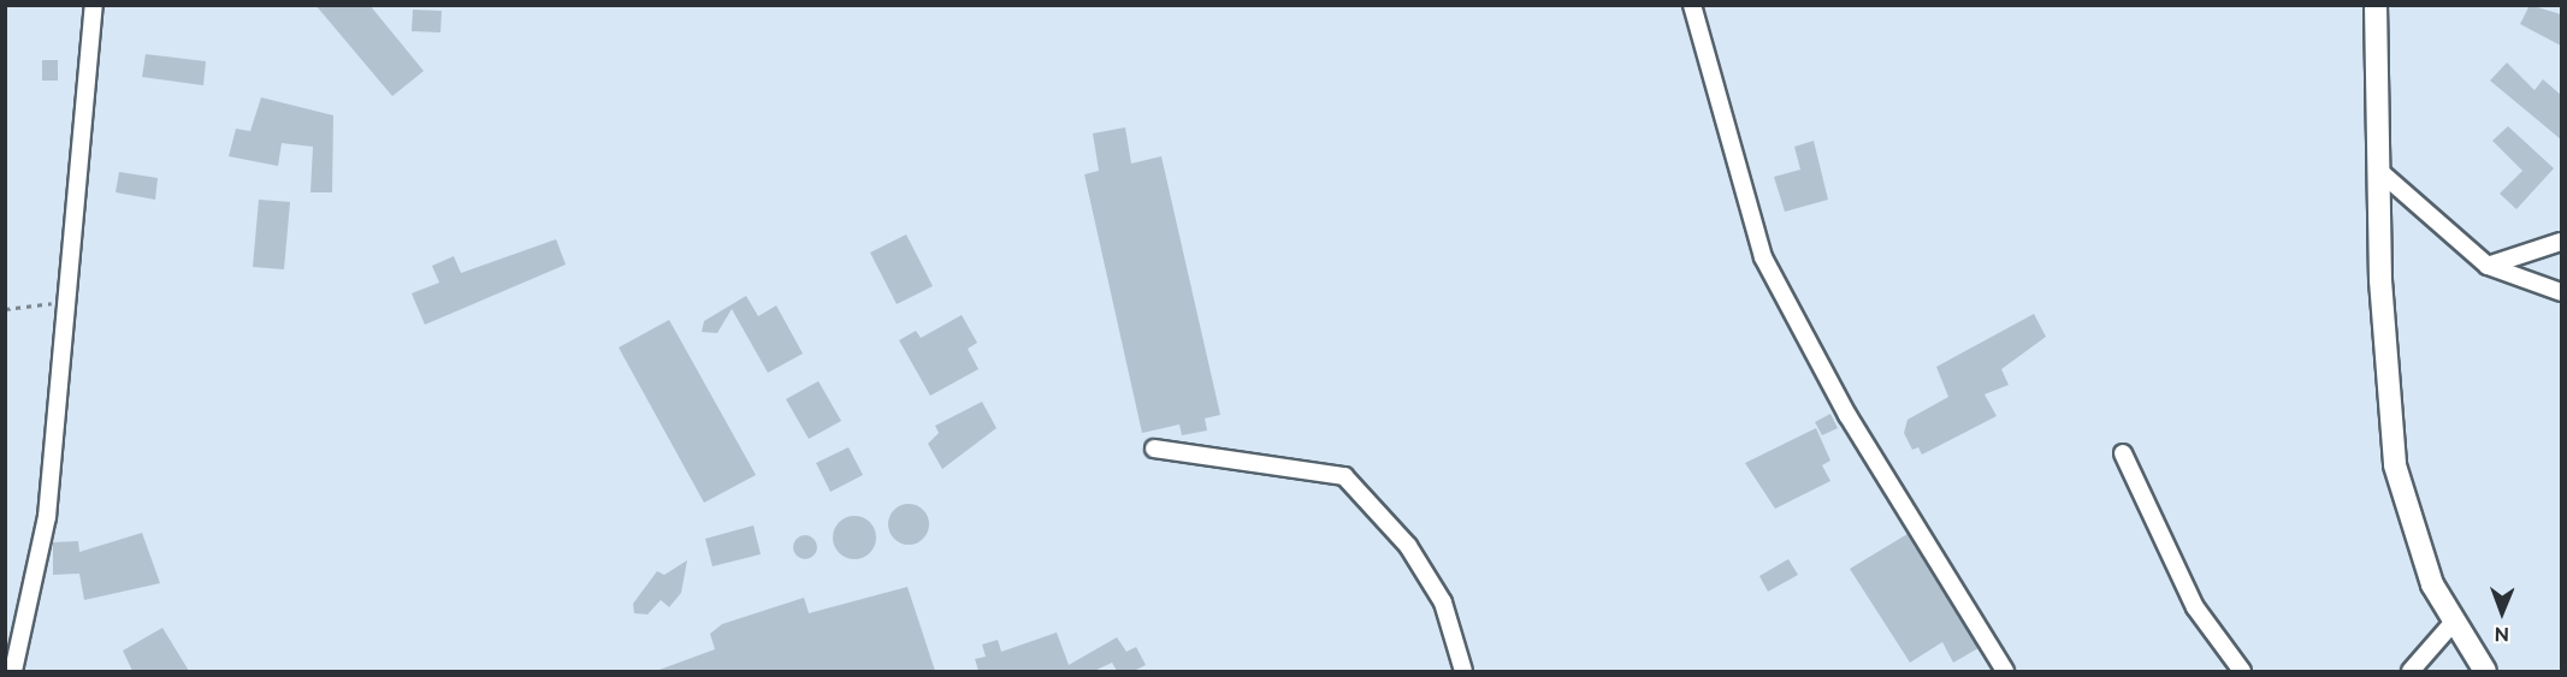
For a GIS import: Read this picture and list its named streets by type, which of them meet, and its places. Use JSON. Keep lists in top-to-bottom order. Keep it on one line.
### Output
{"north":"bottom"}
